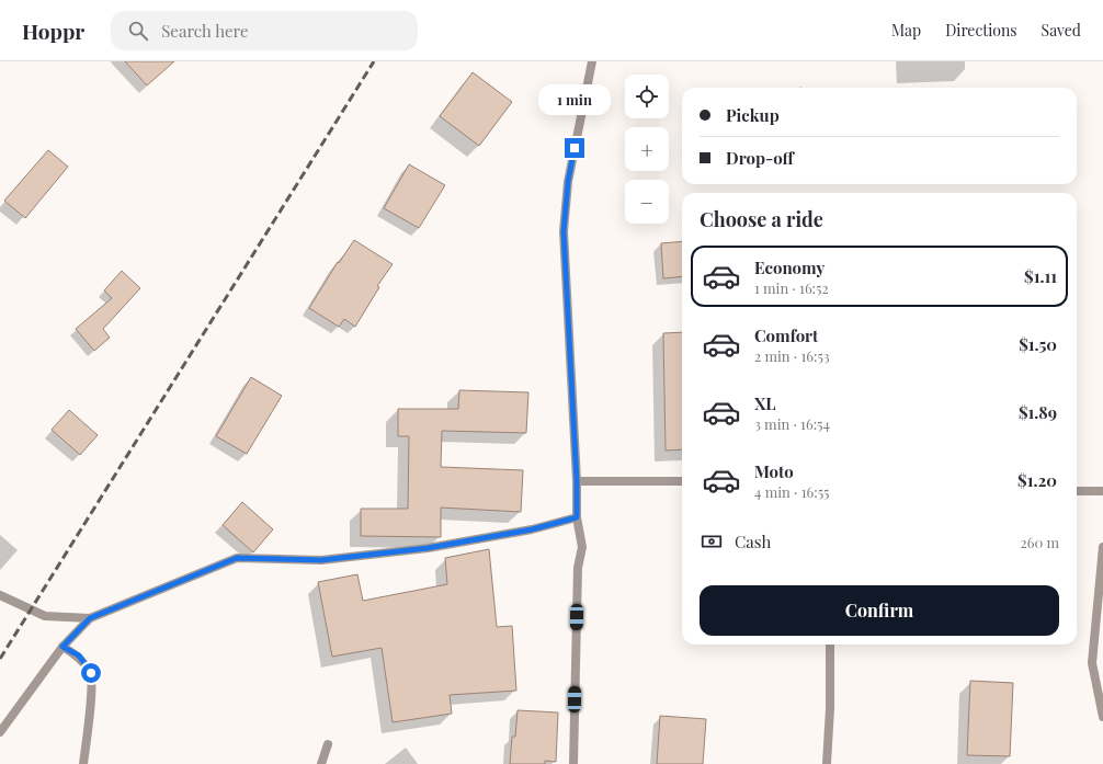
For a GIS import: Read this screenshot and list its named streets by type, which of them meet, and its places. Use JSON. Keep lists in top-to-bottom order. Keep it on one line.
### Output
{"page":{"header":"Hoppr","search":"Search here","nav":["Map","Directions","Saved"],"map_buttons":["+","−"],"bubble":"1 min","banner":["Pickup","Drop-off"],"heading":"Choose a ride","list":[{"name":"Economy","note":"1 min · 16:52","value":"$1.11"},{"name":"Comfort","note":"2 min · 16:53","value":"$1.50"},{"name":"XL","note":"3 min · 16:54","value":"$1.89"},{"name":"Moto","note":"4 min · 16:55","value":"$1.20"}],"pay":["Cash","260 m"],"buttons":"Confirm"}}
